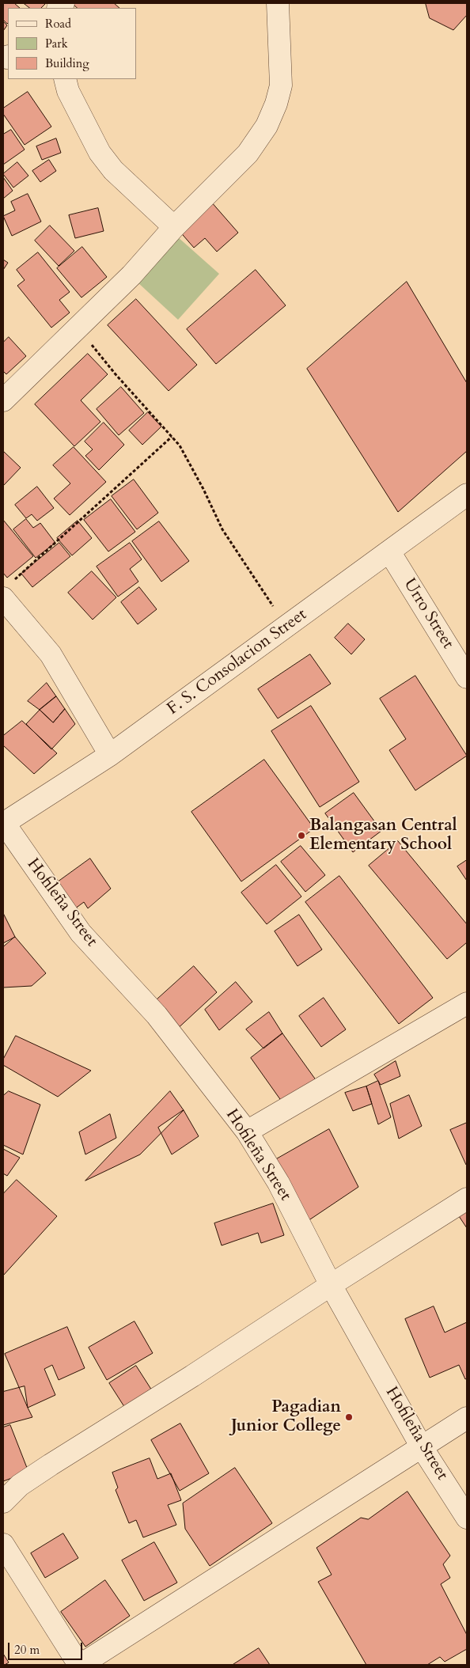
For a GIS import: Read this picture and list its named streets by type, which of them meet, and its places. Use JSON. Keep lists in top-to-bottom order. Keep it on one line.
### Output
{"streets":{"street":["Urro Street","F. S. Consolacion Street","Hofileña Street"]},"crossings":[["Urro Street","F. S. Consolacion Street"],["F. S. Consolacion Street","Hofileña Street"]],"places":["Balangasan Central Elementary School","Pagadian Junior College"],"legend":["Road","Park","Building"],"scale_bar":"20 m"}
